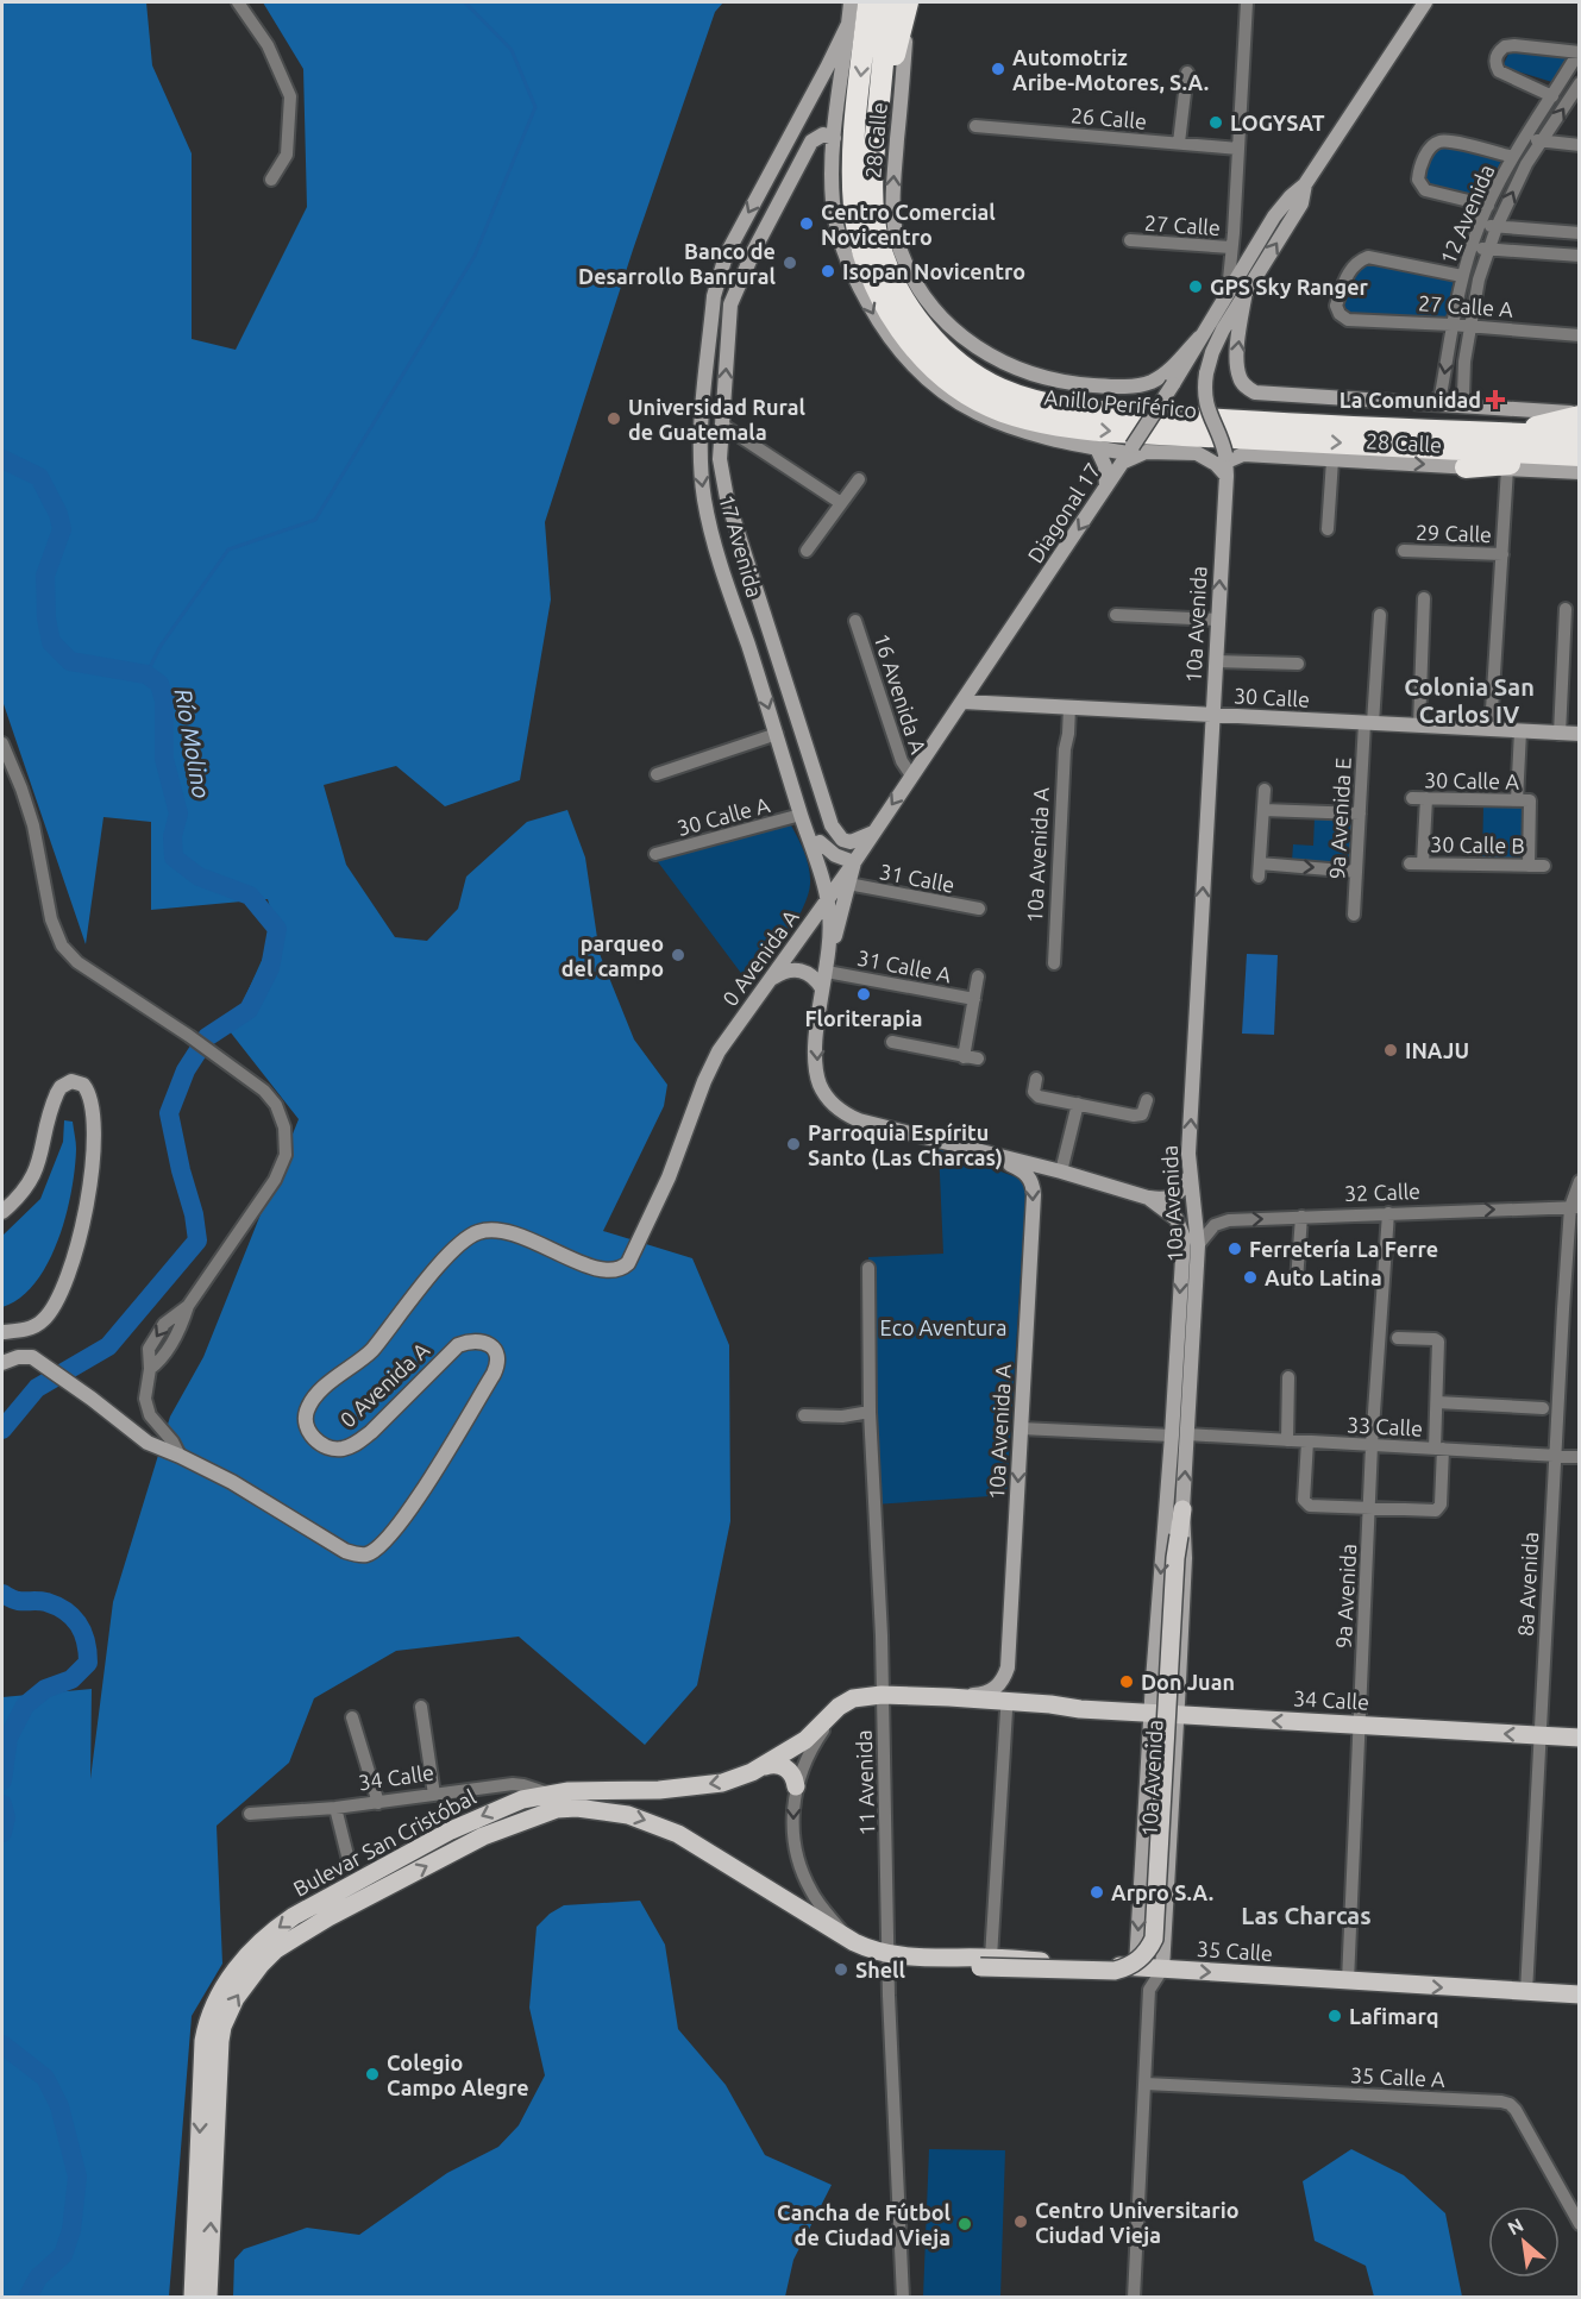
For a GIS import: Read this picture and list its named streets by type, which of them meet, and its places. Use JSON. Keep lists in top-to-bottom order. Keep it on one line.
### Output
{"streets":{"highway":["Anillo Periférico"],"main road":["34 Calle","Bulevar San Cristóbal","35 Calle"],"street":["26 Calle","28 Calle","12 Avenida","27 Calle","27 Calle A","Diagonal 17","29 Calle","17 Avenida","10a Avenida","16 Avenida A","30 Calle","30 Calle A","9a Avenida E","30 Calle B","10a Avenida A","31 Calle","0 Avenida A","31 Calle A","32 Calle","33 Calle","8a Avenida","9a Avenida","11 Avenida","35 Calle A"]},"crossings":[["28 Calle","12 Avenida"],["28 Calle","Diagonal 17"],["28 Calle","10a Avenida"],["12 Avenida","27 Calle A"],["Anillo Periférico","Diagonal 17"],["Anillo Periférico","17 Avenida"],["Diagonal 17","17 Avenida"],["Diagonal 17","10a Avenida"],["Diagonal 17","16 Avenida A"],["Diagonal 17","30 Calle"],["Diagonal 17","31 Calle"],["Diagonal 17","0 Avenida A"],["Diagonal 17","31 Calle A"],["17 Avenida","30 Calle A"],["17 Avenida","10a Avenida A"],["17 Avenida","0 Avenida A"],["17 Avenida","31 Calle A"],["10a Avenida","30 Calle"],["10a Avenida","32 Calle"],["10a Avenida","33 Calle"],["10a Avenida","34 Calle"],["10a Avenida","35 Calle"],["30 Calle","9a Avenida E"],["30 Calle","10a Avenida A"],["30 Calle A","30 Calle B"],["10a Avenida A","34 Calle"],["32 Calle","8a Avenida"],["32 Calle","9a Avenida"],["33 Calle","8a Avenida"],["33 Calle","9a Avenida"],["8a Avenida","34 Calle"],["8a Avenida","35 Calle"],["9a Avenida","34 Calle"],["9a Avenida","35 Calle"],["34 Calle","11 Avenida"],["34 Calle","Bulevar San Cristóbal"],["11 Avenida","Bulevar San Cristóbal"]],"one_way":["Anillo Periférico","10a Avenida A","32 Calle","35 Calle"],"districts":["Colonia San Carlos IV","Las Charcas"],"water":["Río Molino"],"parks":["Eco Aventura"],"places":{"other":["Automotriz Aribe-Motores, S.A.","LOGYSAT","Centro Comercial Novicentro","Banco de Desarrollo Banrural","Isopan Novicentro","GPS Sky Ranger","Universidad Rural de Guatemala","parqueo del campo","Floriterapia","INAJU","Parroquia Espíritu Santo (Las Charcas)","Ferretería La Ferre","Auto Latina","Don Juan","Arpro S.A.","Shell","Lafimarq","Colegio Campo Alegre","Centro Universitario Ciudad Vieja","Cancha de Fútbol de Ciudad Vieja"],"health":["La Comunidad"]},"north":"top left"}
